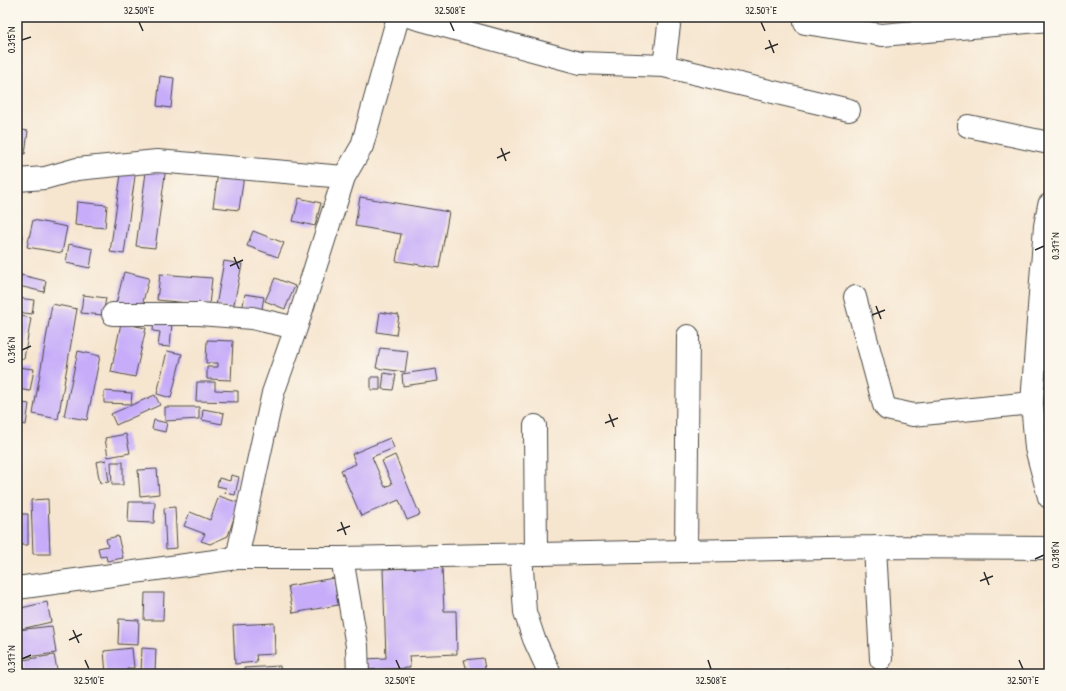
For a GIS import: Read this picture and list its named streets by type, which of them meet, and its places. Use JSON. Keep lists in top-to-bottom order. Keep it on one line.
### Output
{"coordinates":["32.509°E","32.508°E","32.507°E","0.315°N","0.317°N","0.316°N","0.318°N","32.510°E"]}
